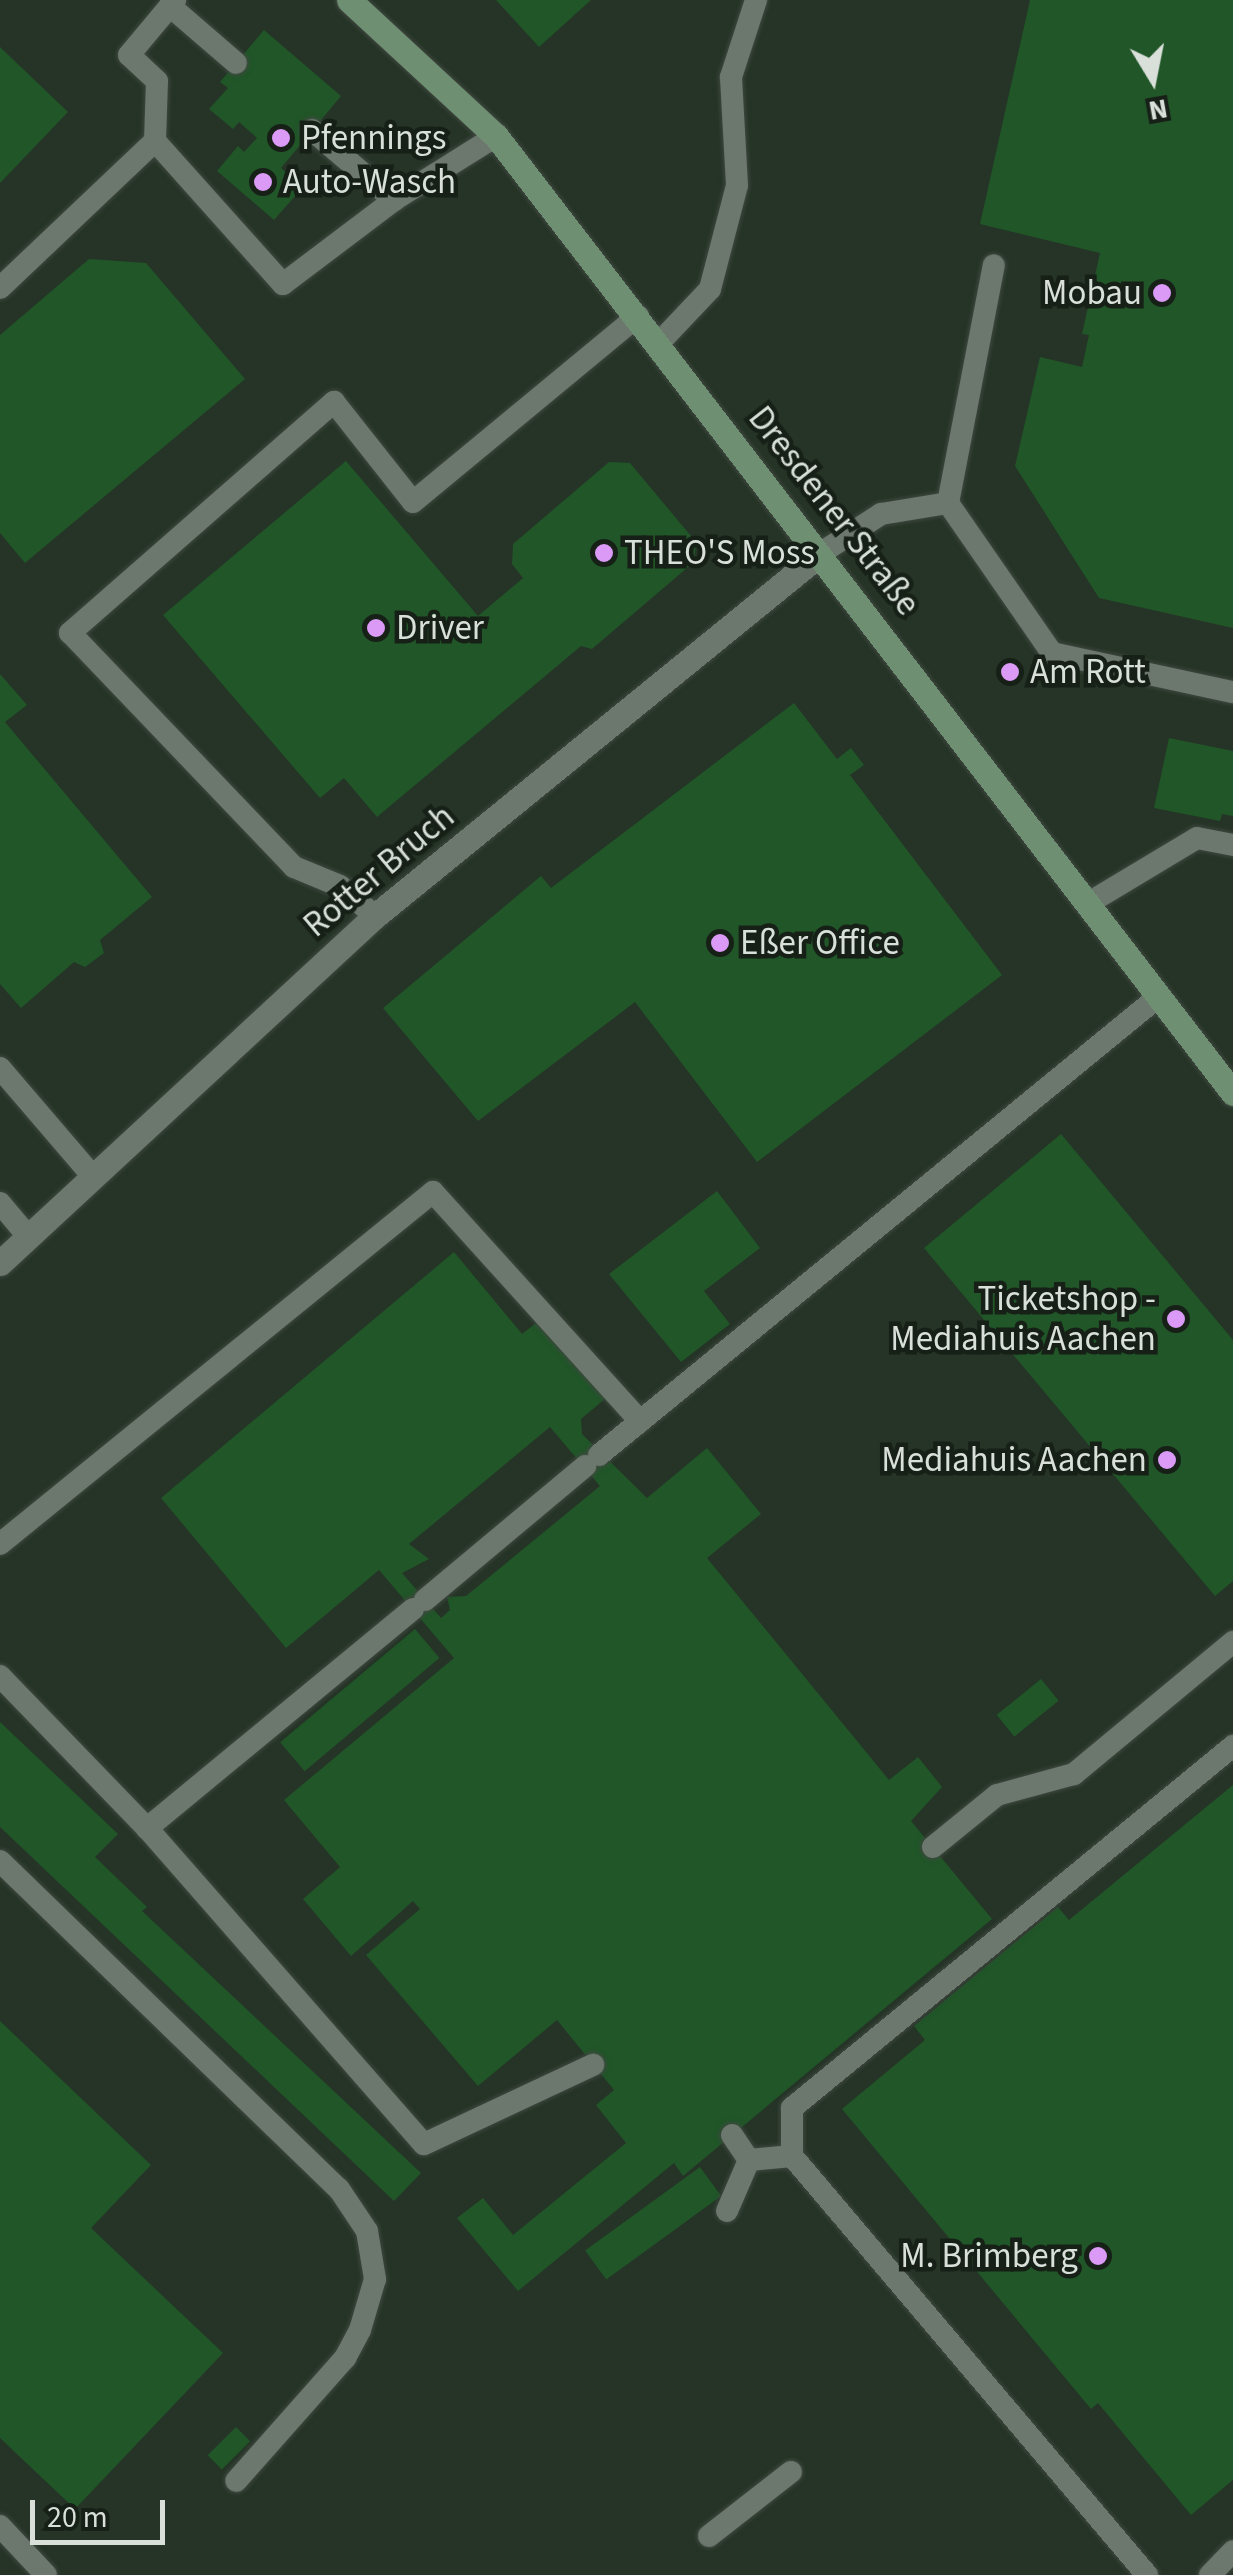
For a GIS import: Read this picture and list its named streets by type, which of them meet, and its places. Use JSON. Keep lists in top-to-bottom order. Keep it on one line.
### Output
{"streets":{"street":["Dresdener Straße","Rotter Bruch"]},"crossings":[["Dresdener Straße","Rotter Bruch"]],"places":["Pfennings","Auto-Wasch","Mobau","THEO'S Moss","Driver","Am Rott","Eßer Office","Ticketshop - Mediahuis Aachen","Mediahuis Aachen","M. Brimberg"],"scale_bar":"20 m","north":"bottom"}
